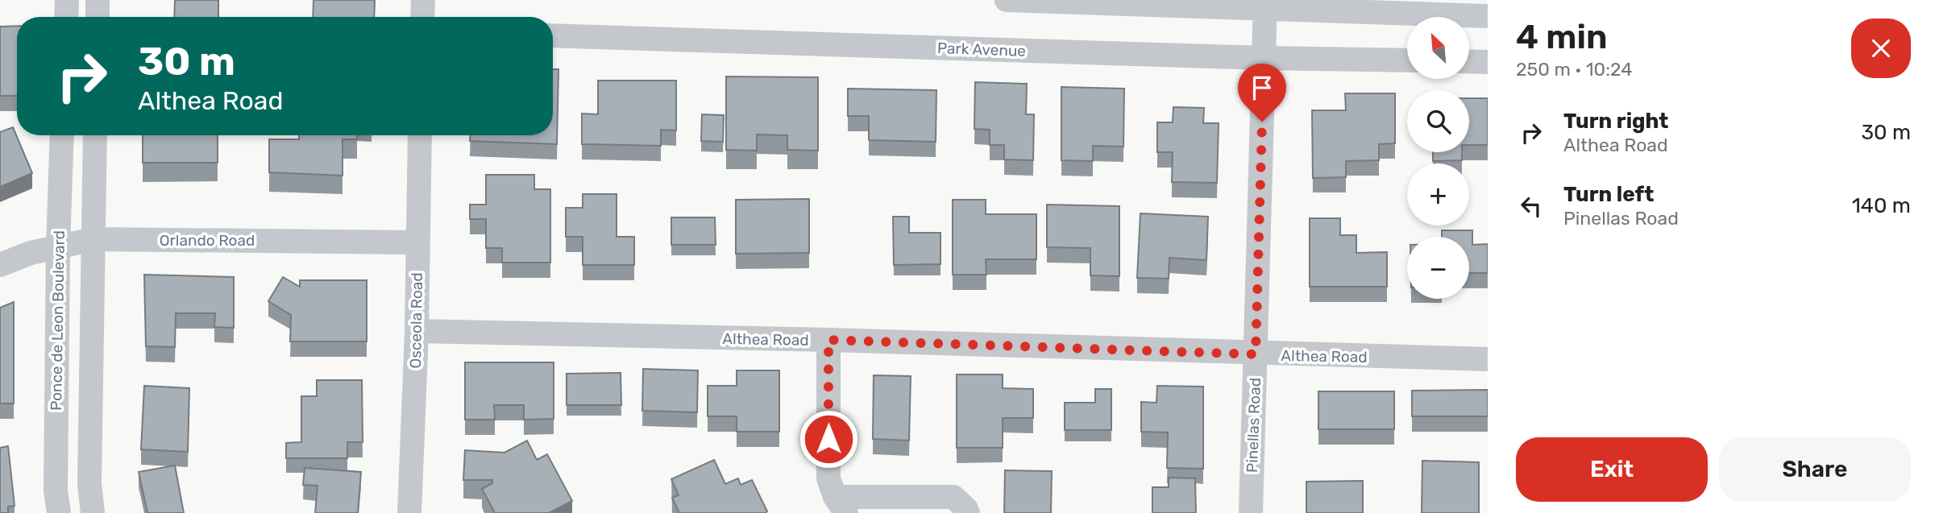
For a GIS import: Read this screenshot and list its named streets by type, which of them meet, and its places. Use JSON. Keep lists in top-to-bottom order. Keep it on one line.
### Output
{"streets":{"street":["Park Avenue","Orlando Road","Ponce de Leon Boulevard","Osceola Road","Althea Road","Pinellas Road"]},"crossings":[["Park Avenue","Pinellas Road"],["Orlando Road","Ponce de Leon Boulevard"],["Orlando Road","Osceola Road"],["Osceola Road","Althea Road"],["Althea Road","Pinellas Road"]],"north":"top left","page":{"heading":["4 min","250 m · 10:24"],"map_buttons":["+","−"],"turn":["30 m","Althea Road"],"list":[{"name":"Turn right","note":"Althea Road","value":"30 m"},{"name":"Turn left","note":"Pinellas Road","value":"140 m"}],"buttons":["Exit","Share"]}}
